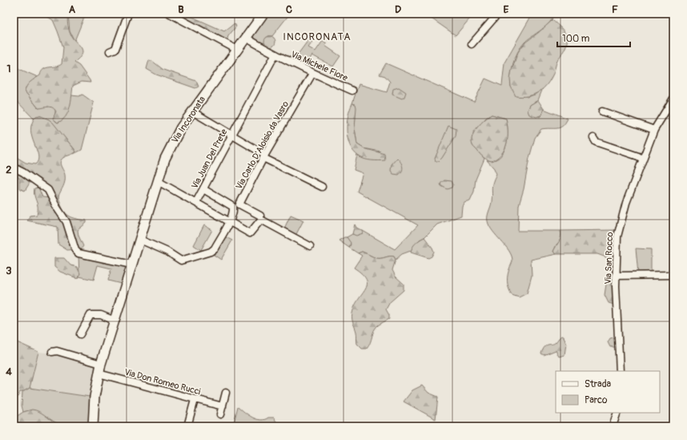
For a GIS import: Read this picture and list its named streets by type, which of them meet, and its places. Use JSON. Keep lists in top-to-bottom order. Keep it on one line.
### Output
{"streets":{"main road":["Via Incoronata"],"street":["Via Michele Fiore","Via Carlo D'Aloisio da Vasro","Via Juan Del Prete","Via San Rocco","Via Don Romeo Rucci"]},"crossings":[["Via Michele Fiore","Via Incoronata"],["Via Michele Fiore","Via Carlo D'Aloisio da Vasro"],["Via Michele Fiore","Via Juan Del Prete"],["Via Incoronata","Via Don Romeo Rucci"]],"districts":["INCORONATA"],"legend":["Strada","Parco"],"scale_bar":"100 m","grid":{"columns":["A","B","C","D","E","F"],"rows":["1","2","3","4"]}}
